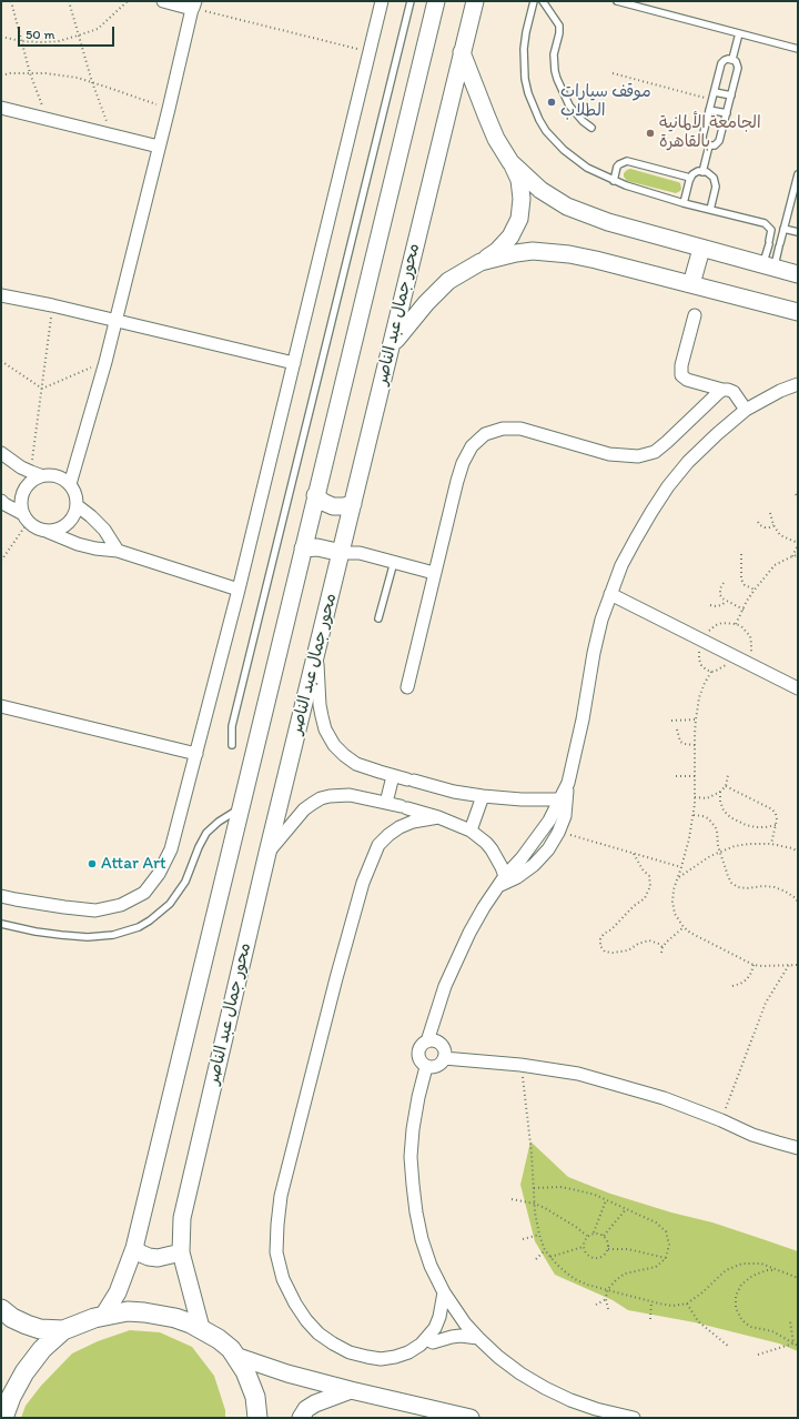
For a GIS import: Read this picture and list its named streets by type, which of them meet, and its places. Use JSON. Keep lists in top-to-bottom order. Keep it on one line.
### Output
{"streets":{"main road":["محور جمال عبد الناصر"]},"places":["موقف سيارات الطلاب","الجامعة الألمانية بالقاهرة","Attar Art"],"scale_bar":"50 m"}
